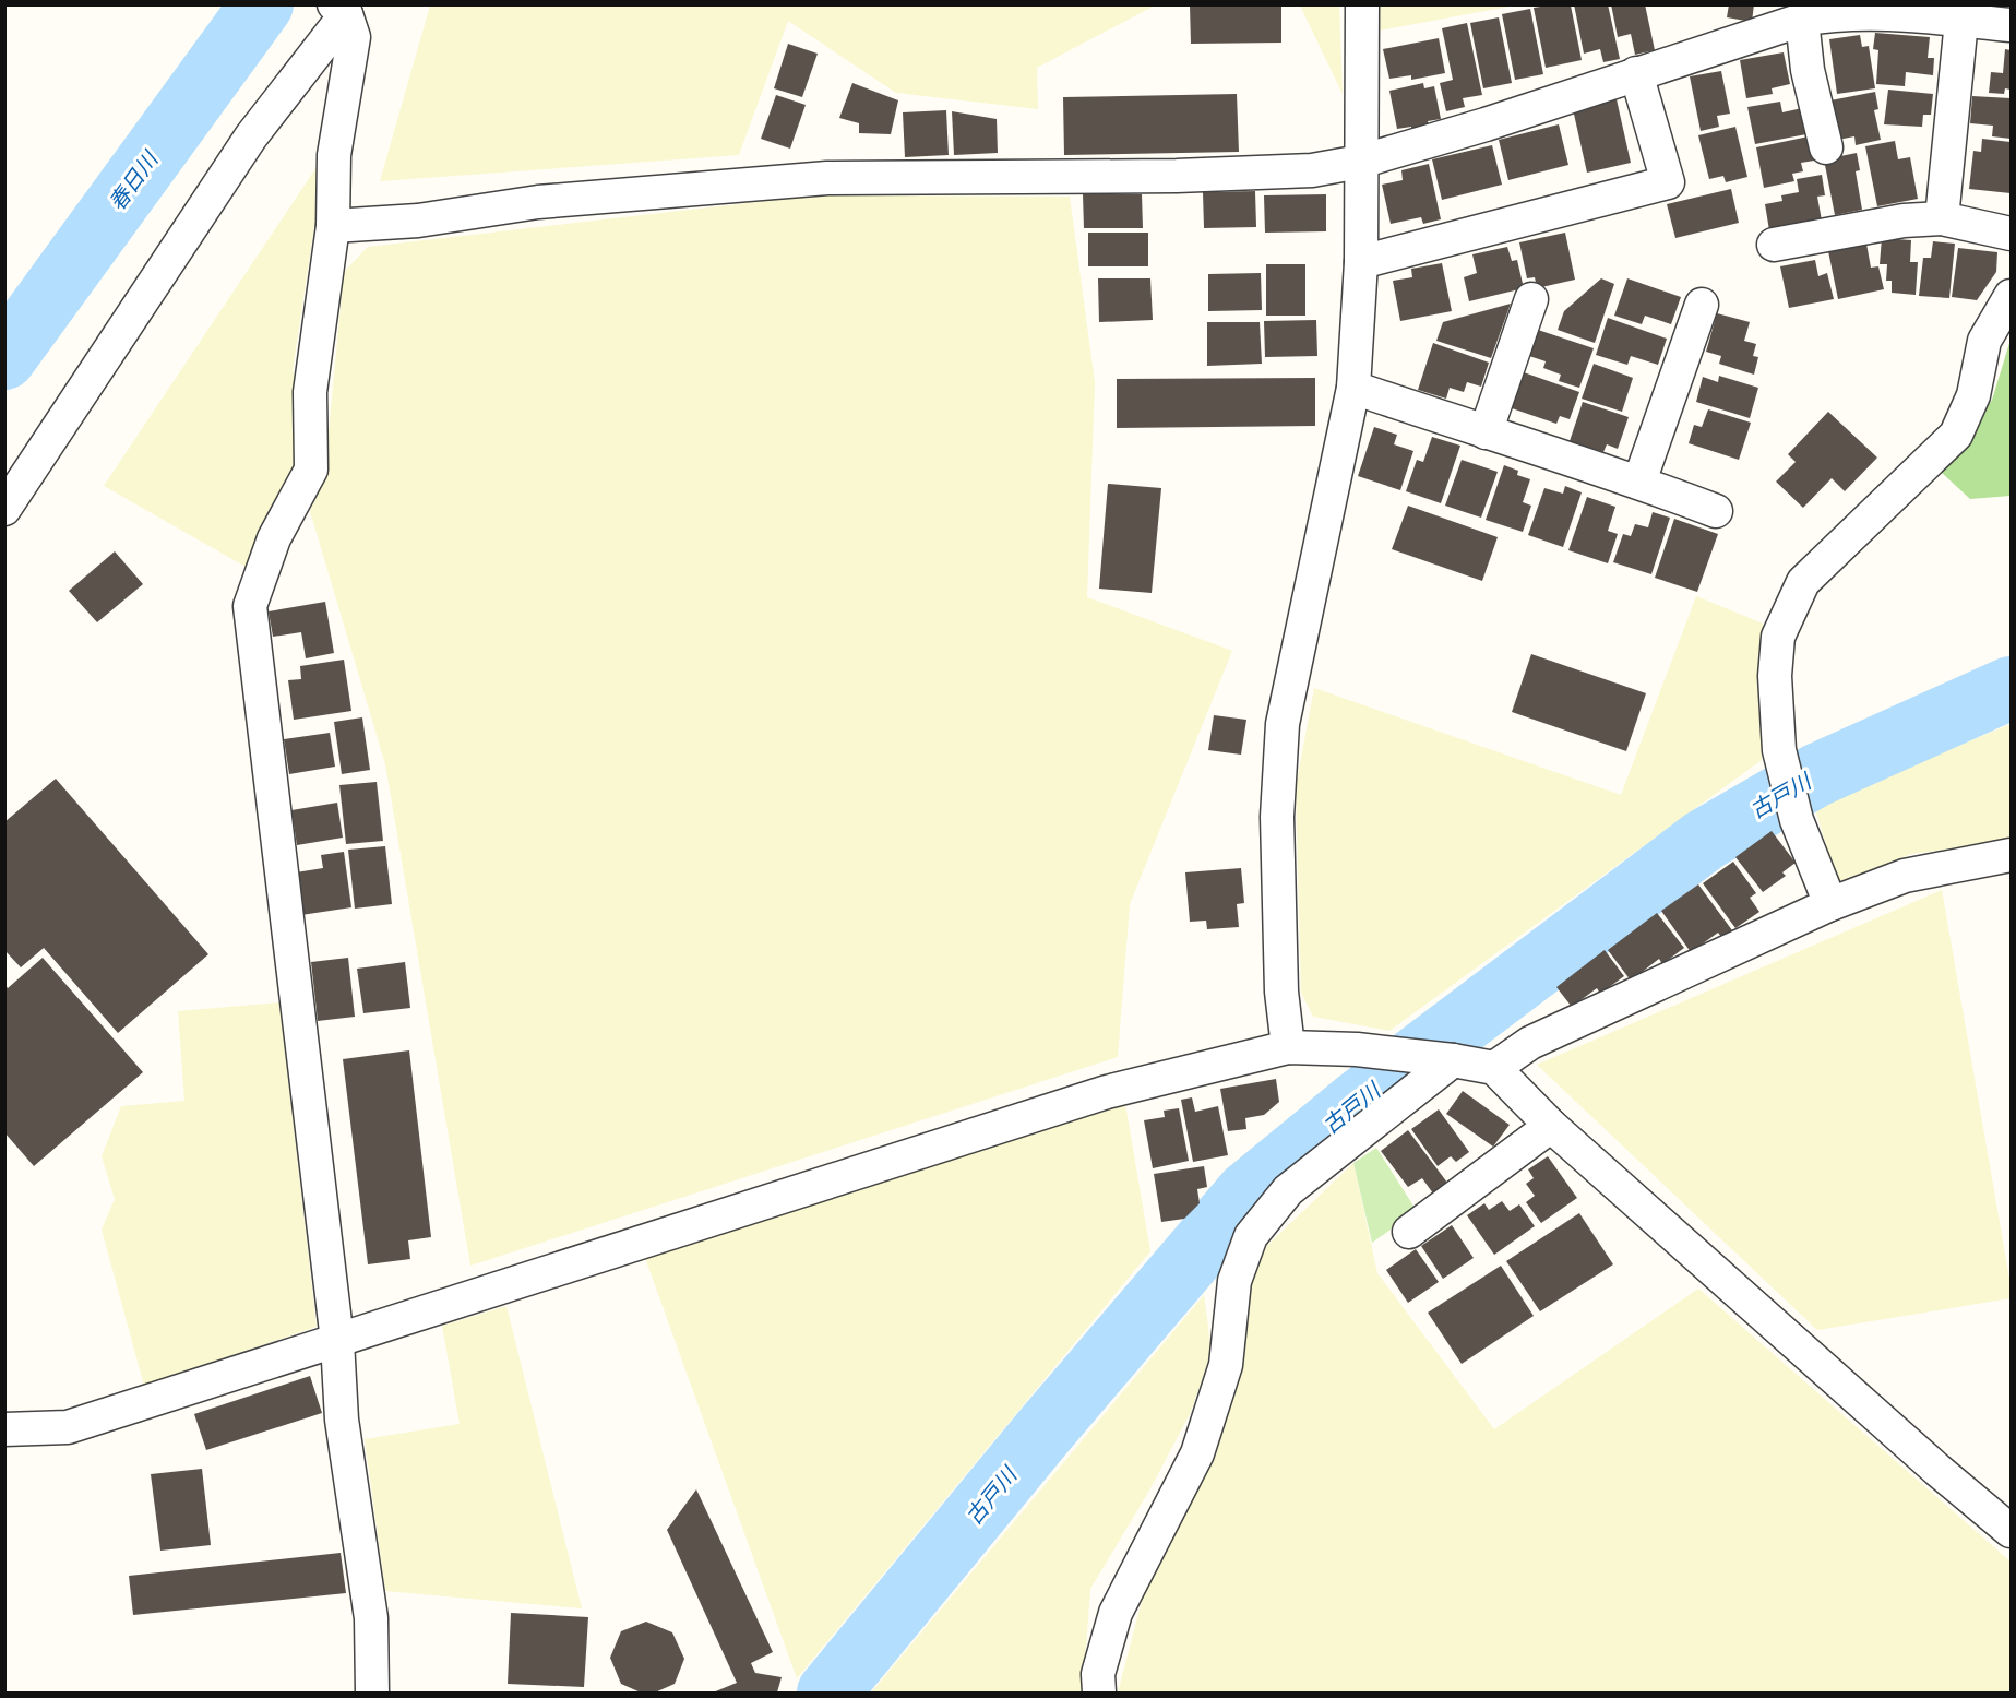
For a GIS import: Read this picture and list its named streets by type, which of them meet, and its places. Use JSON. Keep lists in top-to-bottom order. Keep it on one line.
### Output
{"water":["春日川","古戸川"]}
